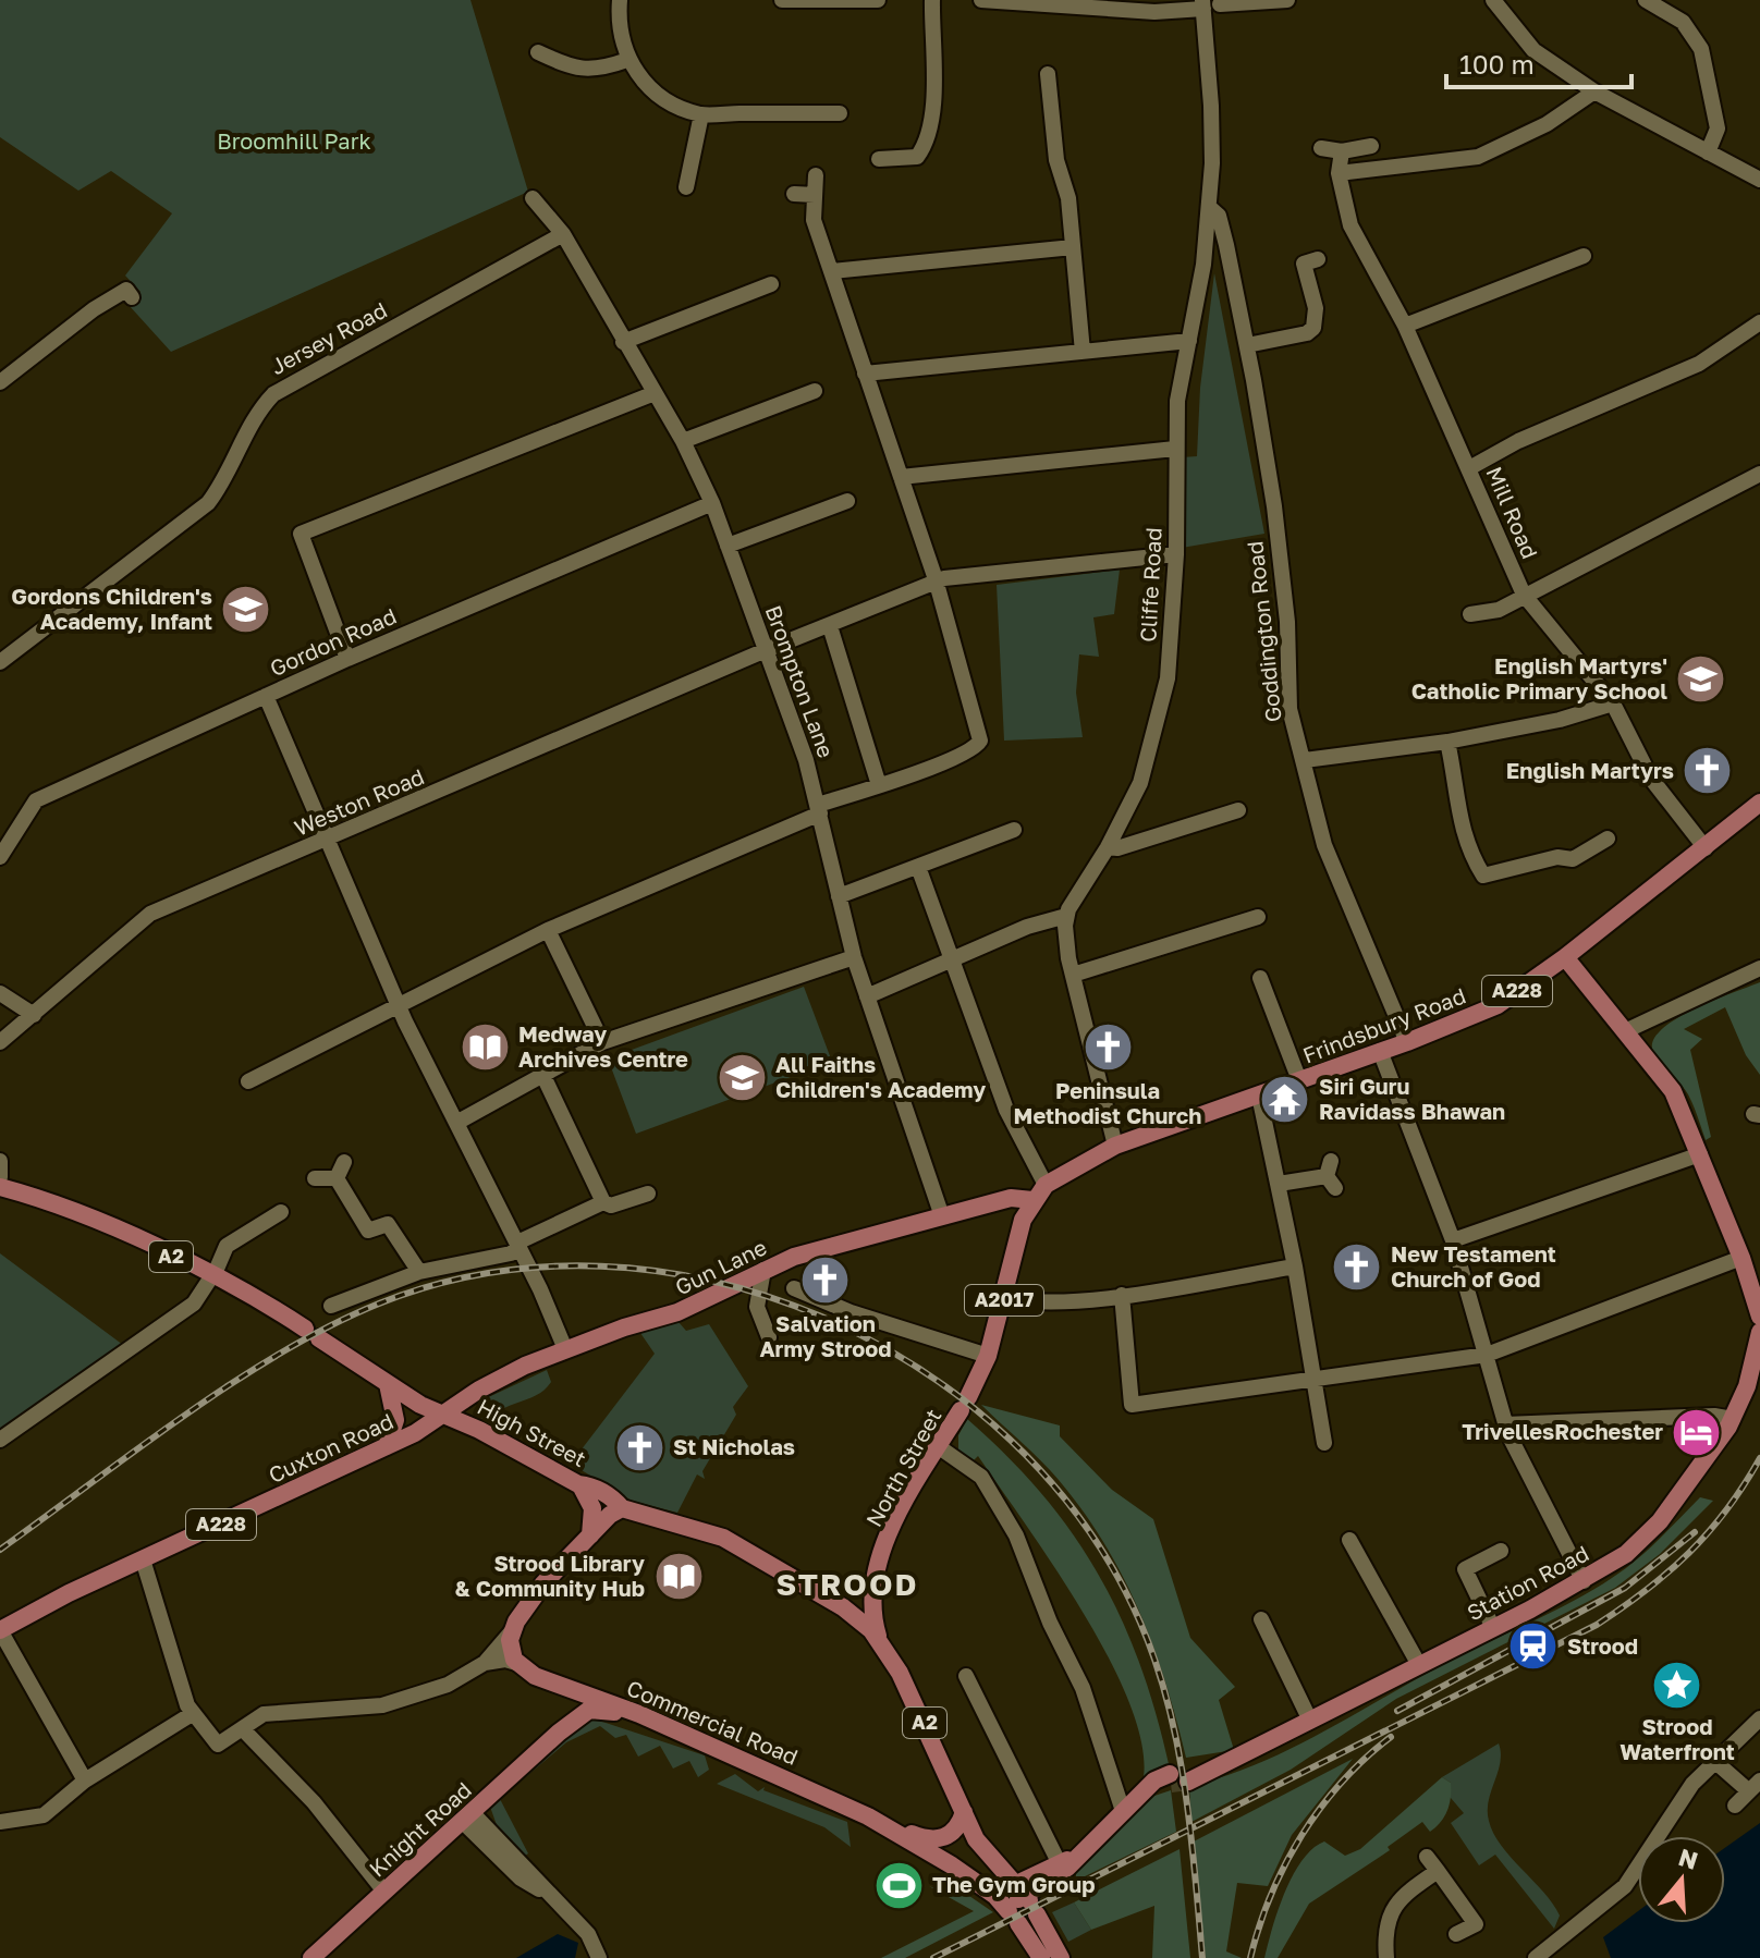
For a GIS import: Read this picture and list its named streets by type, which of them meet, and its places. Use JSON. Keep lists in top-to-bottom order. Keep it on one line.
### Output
{"streets":{"main road":["A228","Frindsbury Road","A2","Gun Lane","A2017","High Street","Cuxton Road","North Street","Station Road","Commercial Road","Knight Road"],"street":["Jersey Road","Mill Road","Cliffe Road","Goddington Road","Gordon Road","Brompton Lane","Weston Road"]},"crossings":[["Jersey Road","Brompton Lane"],["Mill Road","Frindsbury Road"],["Cliffe Road","Goddington Road"],["Cliffe Road","Weston Road"],["Goddington Road","Frindsbury Road"],["Gordon Road","Brompton Lane"],["Brompton Lane","Weston Road"],["Brompton Lane","Gun Lane"],["Frindsbury Road","Gun Lane"],["Frindsbury Road","North Street"],["A2","Gun Lane"],["A2","High Street"],["A2","Cuxton Road"],["Gun Lane","High Street"],["Gun Lane","Cuxton Road"],["Gun Lane","North Street"],["High Street","Cuxton Road"],["High Street","North Street"],["High Street","Station Road"],["High Street","Commercial Road"],["Station Road","Commercial Road"],["Commercial Road","Knight Road"]],"districts":["STROOD"],"parks":["Broomhill Park"],"places":{"school or university":["Gordons Children's Academy, Infant","English Martyrs' Catholic Primary School","All Faiths Children's Academy"],"church":["English Martyrs","Peninsula Methodist Church","New Testament Church of God","Salvation Army Strood","St Nicholas"],"library":["Medway Archives Centre","Strood Library & Community Hub"],"temple":["Siri Guru Ravidass Bhawan"],"hotel":["TrivellesRochester"],"station":["Strood"],"place":["Strood Waterfront"],"sports":["The Gym Group"]},"scale_bar":"100 m","north":"top"}
